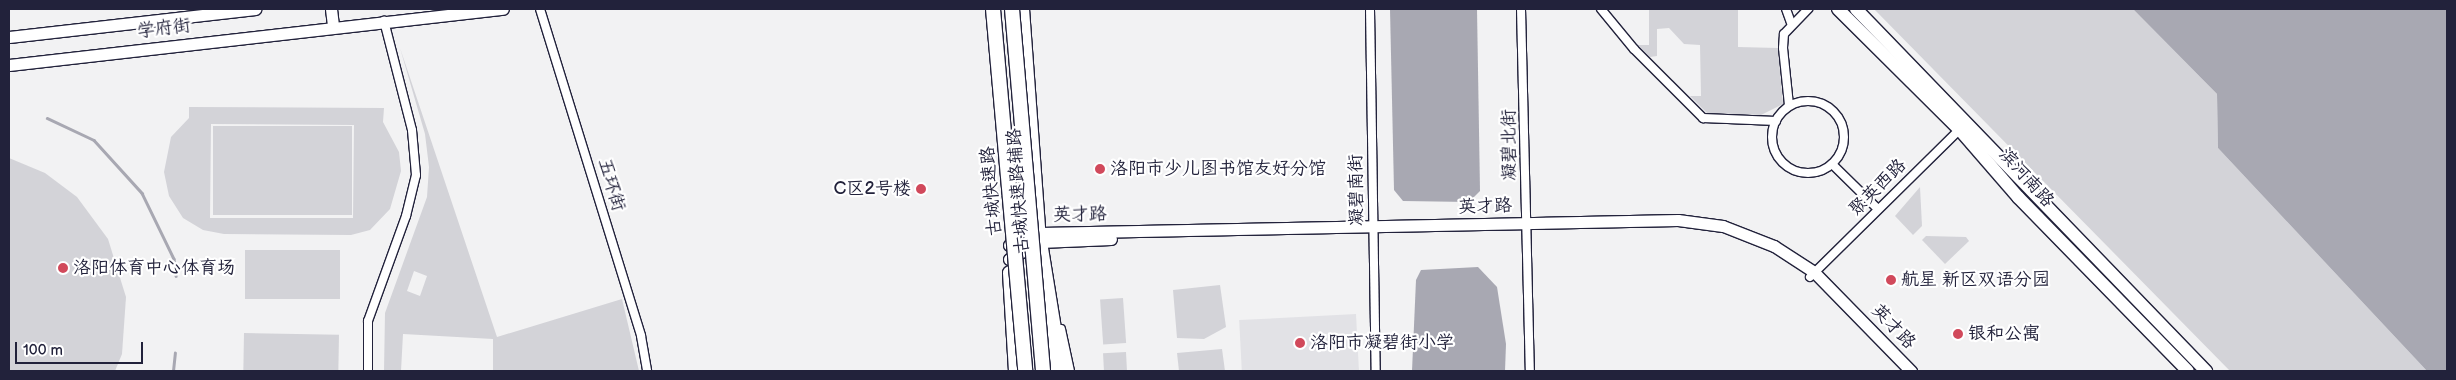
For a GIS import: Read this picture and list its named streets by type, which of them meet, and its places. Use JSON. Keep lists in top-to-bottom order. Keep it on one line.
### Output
{"streets":{"highway":["古城快速路"],"main road":["学府街","滨河南路","古城快速路辅路","英才路"],"street":["凝碧北街","五环街","聚英西路","凝碧南街"]},"crossings":[["凝碧北街","英才路"],["滨河南路","聚英西路"],["聚英西路","英才路"],["凝碧南街","英才路"],["古城快速路辅路","英才路"]],"places":["洛阳市少儿图书馆友好分馆","C区2号楼","洛阳体育中心体育场","航星 新区双语分园","银和公寓","洛阳市凝碧街小学"],"scale_bar":"100 m"}
